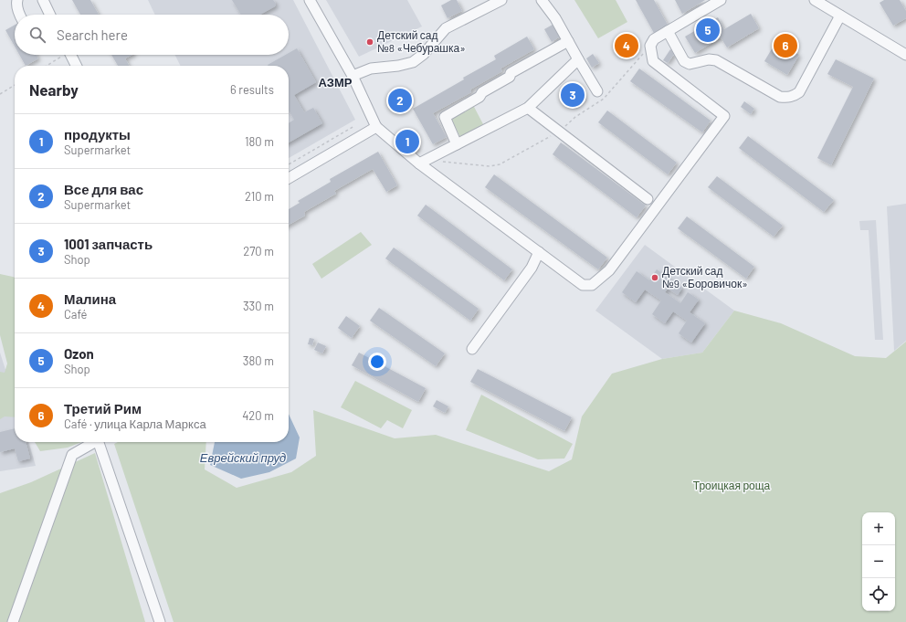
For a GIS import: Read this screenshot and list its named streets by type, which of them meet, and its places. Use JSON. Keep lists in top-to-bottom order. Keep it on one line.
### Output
{"districts":["АЗМР"],"water":["Еврейский пруд"],"parks":["Троицкая роща"],"places":["Детский сад №8 «Чебурашка»","Детский сад №9 «Боровичок»"],"page":{"search":"Search here","pins":["5","4","6","3","2","1"],"heading":["Nearby","6 results"],"list":[{"mark":"1","name":"продукты","note":"Supermarket","value":"180 m"},{"mark":"2","name":"Все для вас","note":"Supermarket","value":"210 m"},{"mark":"3","name":"1001 запчасть","note":"Shop","value":"270 m"},{"mark":"4","name":"Малина","note":"Café","value":"330 m"},{"mark":"5","name":"Ozon","note":"Shop","value":"380 m"},{"mark":"6","name":"Третий Рим","note":"Café · улица Карла Маркса","value":"420 m"}],"map_buttons":["+","−"]}}
